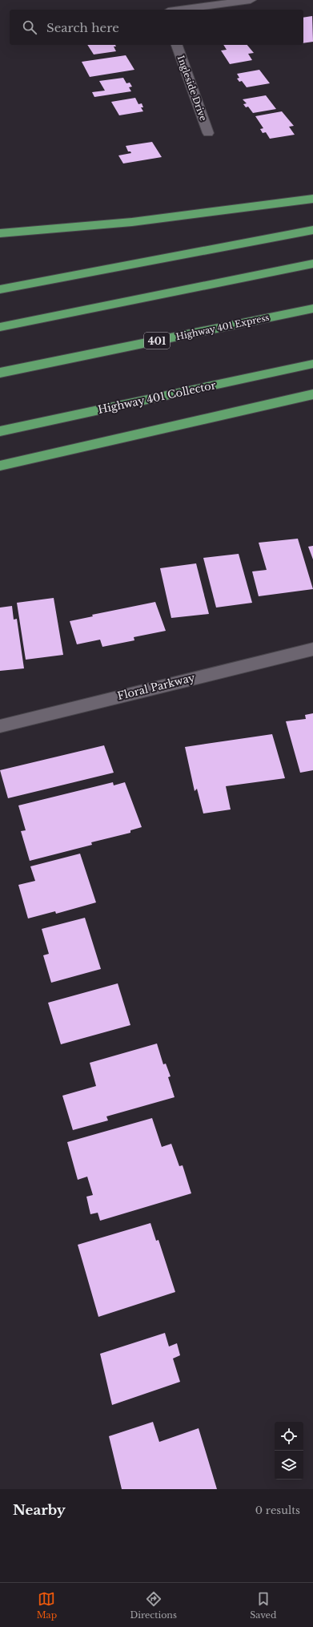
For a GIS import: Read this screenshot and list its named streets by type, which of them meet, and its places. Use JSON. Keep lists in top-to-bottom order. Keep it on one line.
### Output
{"streets":{"highway":["Highway 401 Express","401","Highway 401 Collector"],"street":["Ingleside Drive","Floral Parkway"]},"page":{"search":"Search here","heading":["Nearby","0 results"],"nav":["Map","Directions","Saved"]}}
